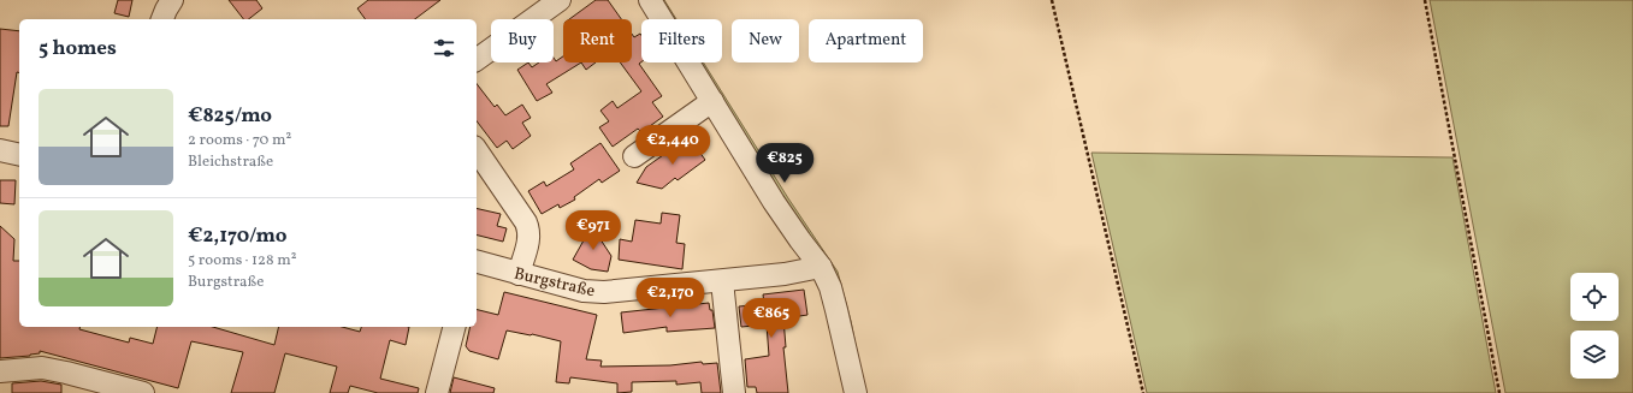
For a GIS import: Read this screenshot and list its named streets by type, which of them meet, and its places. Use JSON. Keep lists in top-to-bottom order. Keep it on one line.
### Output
{"streets":{"street":["Burgstraße"]},"page":{"chip":["Buy","Rent","Filters","New","Apartment"],"heading":"5 homes","list":[{"name":"€825/mo","note":"2 rooms · 70 m² · Bleichstraße"},{"name":"€2,170/mo","note":"5 rooms · 128 m² · Burgstraße"}],"price":["€2,440","€825","€971","€2,170","€865"]}}
